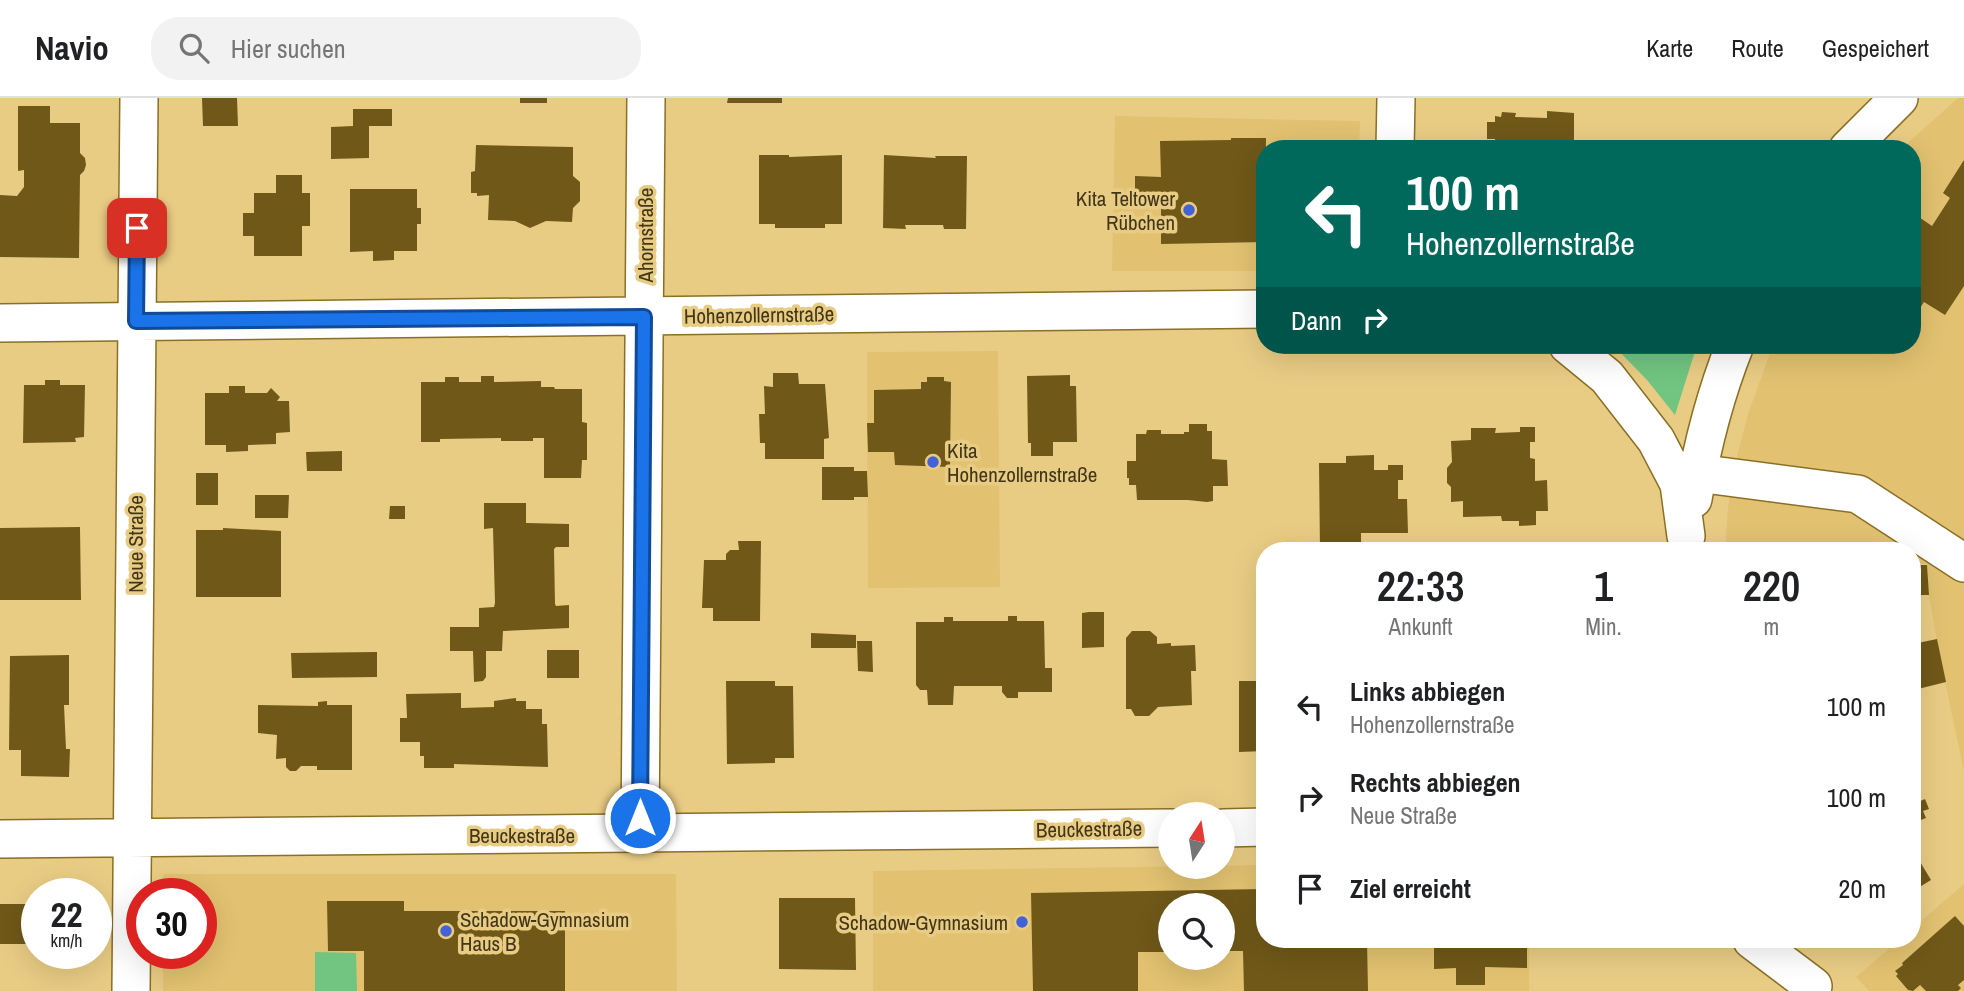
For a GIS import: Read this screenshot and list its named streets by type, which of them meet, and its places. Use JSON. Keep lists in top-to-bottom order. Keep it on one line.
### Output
{"streets":{"street":["Ahornstraße","Hohenzollernstraße","Neue Straße","Beuckestraße"]},"crossings":[["Ahornstraße","Hohenzollernstraße"],["Ahornstraße","Beuckestraße"],["Hohenzollernstraße","Neue Straße"],["Neue Straße","Beuckestraße"]],"places":["Kita Teltower Rübchen","Kita Hohenzollernstraße","Schadow-Gymnasium","Schadow-Gymnasium Haus B"],"north":"top","page":{"header":"Navio","search":"Hier suchen","nav":["Karte","Route","Gespeichert"],"turn":["100 m","Hohenzollernstraße"],"then":"Dann","eta":["22:33","Ankunft","1","Min.","220","m"],"list":[{"name":"Links abbiegen","note":"Hohenzollernstraße","value":"100 m"},{"name":"Rechts abbiegen","note":"Neue Straße","value":"100 m"},{"name":"Ziel erreicht","value":"20 m"}],"speed":"22 km/h","limit":"30"}}
